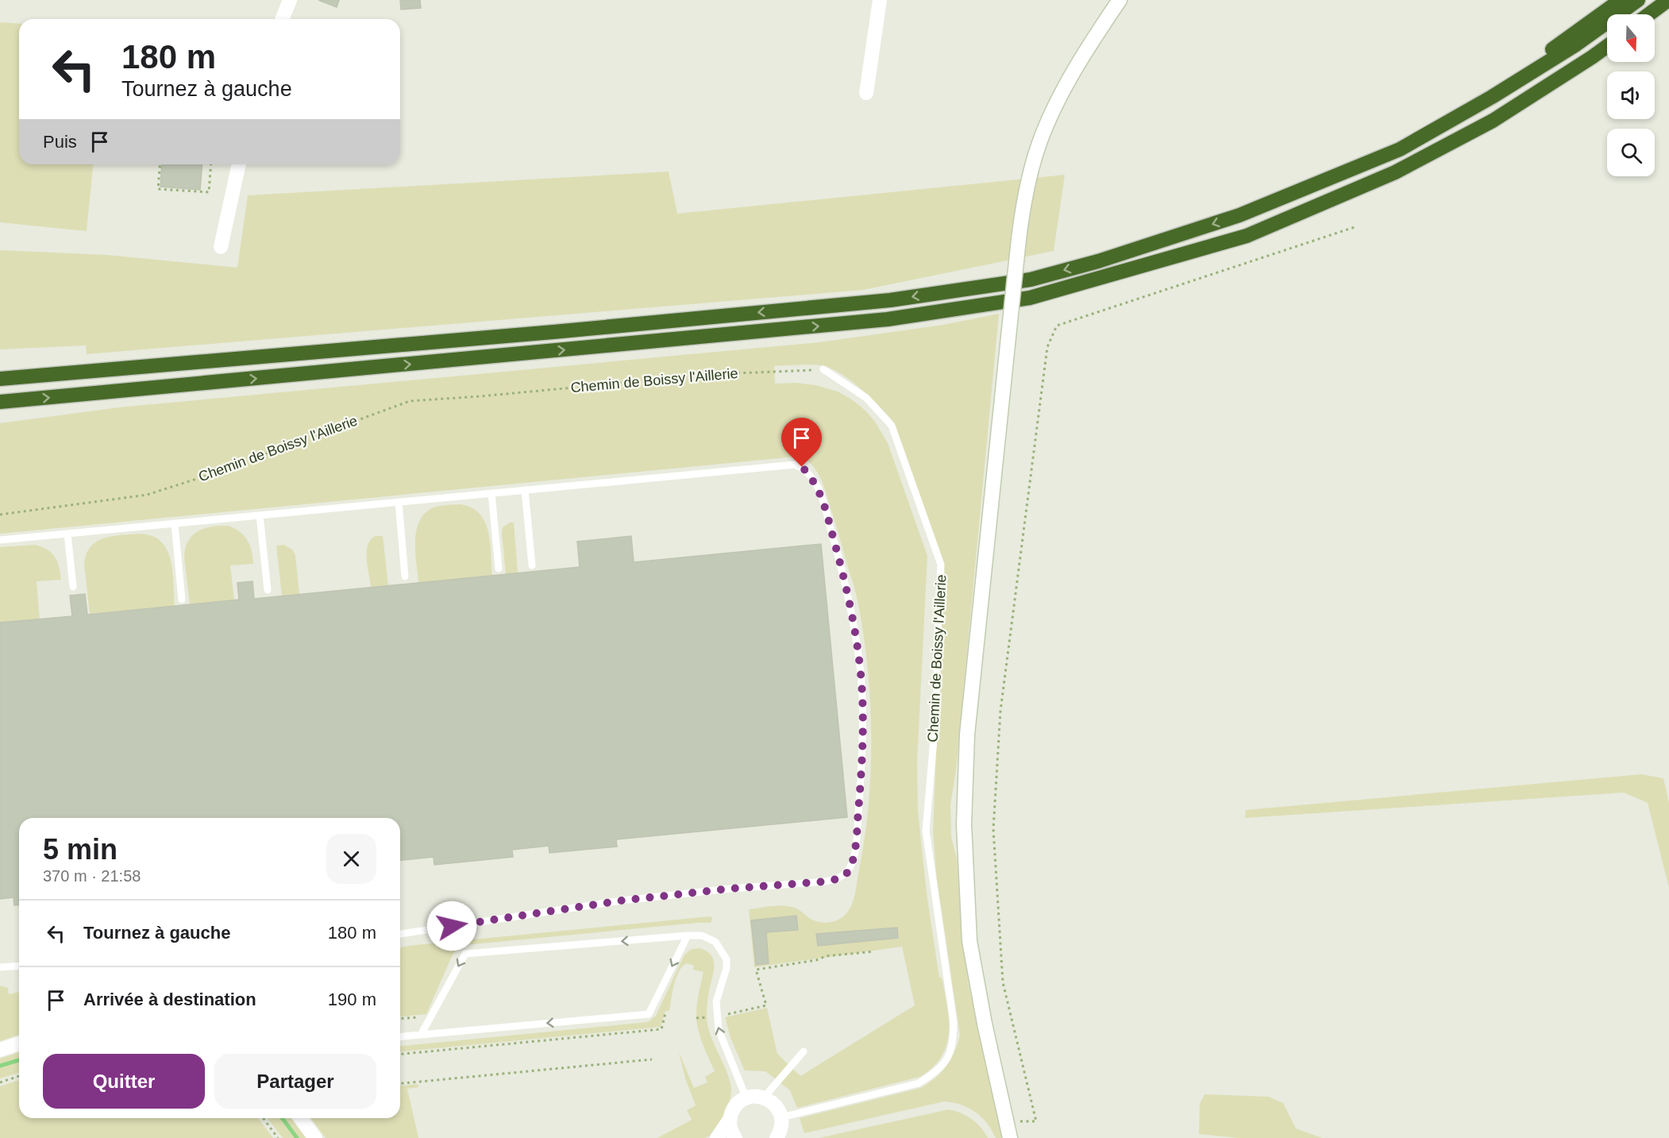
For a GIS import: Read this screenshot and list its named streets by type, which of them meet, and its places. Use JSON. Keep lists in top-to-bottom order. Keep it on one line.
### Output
{"streets":{"lane":["Chemin de Boissy l'Aillerie"]},"north":"bottom","page":{"turn":["180 m","Tournez à gauche"],"then":"Puis","heading":["5 min","370 m · 21:58"],"list":[{"name":"Tournez à gauche","value":"180 m"},{"name":"Arrivée à destination","value":"190 m"}],"buttons":["Quitter","Partager"]}}
